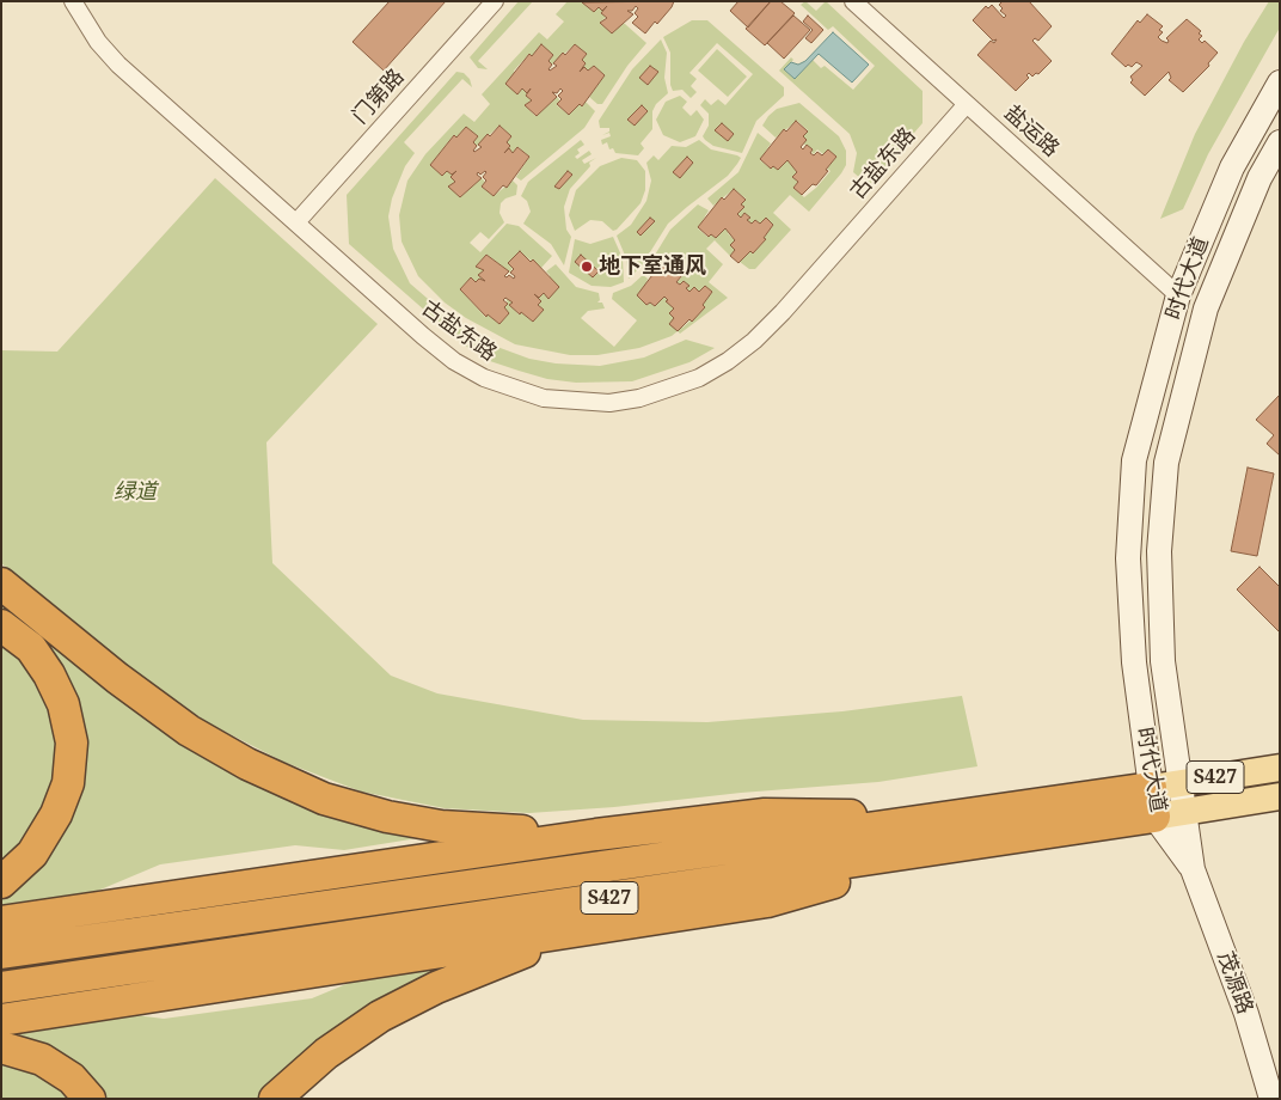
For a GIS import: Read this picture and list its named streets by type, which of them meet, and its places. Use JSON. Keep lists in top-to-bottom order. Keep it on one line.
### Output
{"streets":{"highway":["S427"],"main road":["时代大道","茂源路"],"street":["门第路","盐运路","古盐东路"]},"crossings":[["门第路","古盐东路"],["盐运路","古盐东路"],["盐运路","时代大道"],["时代大道","S427"],["时代大道","茂源路"]],"parks":["绿道"],"places":["地下室通风"]}
